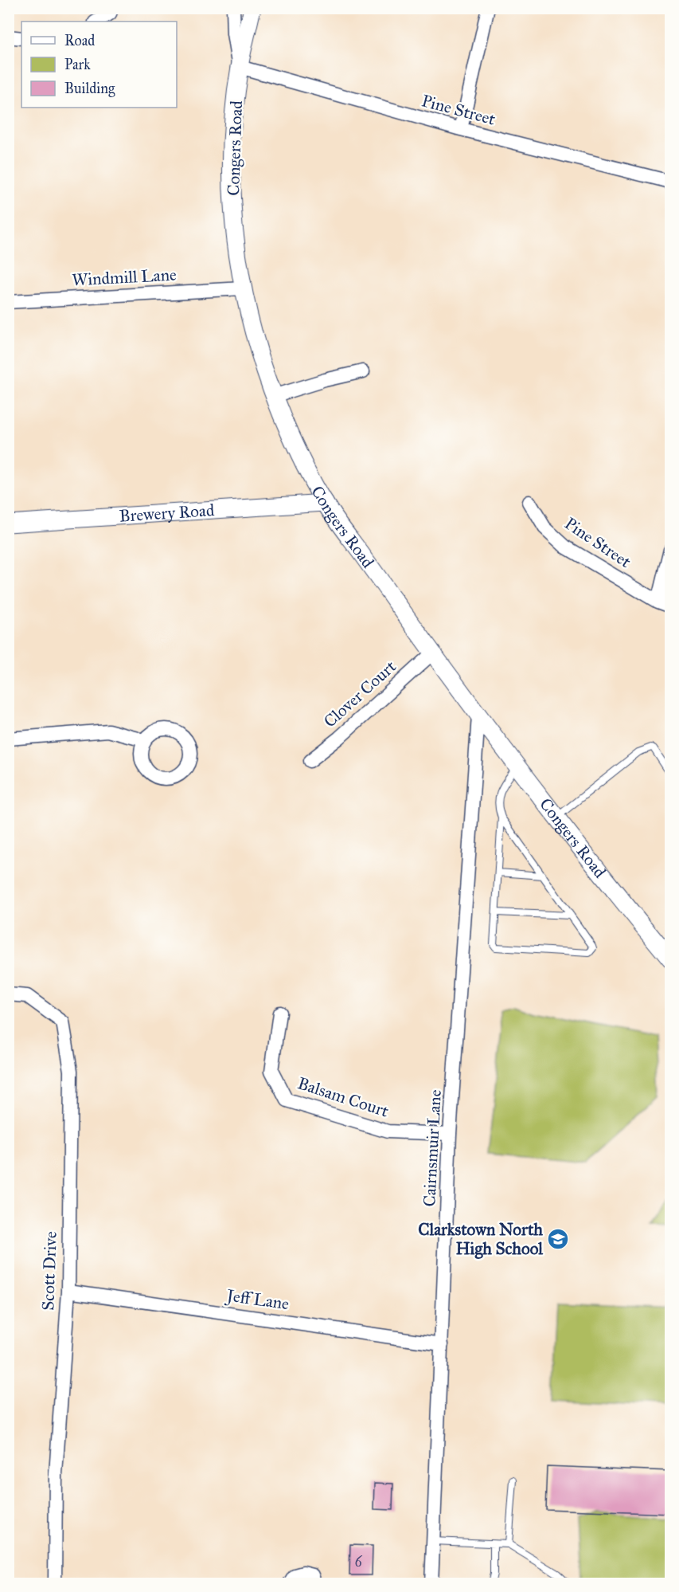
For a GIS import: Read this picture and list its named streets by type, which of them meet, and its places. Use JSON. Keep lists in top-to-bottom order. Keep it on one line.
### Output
{"streets":{"street":["Pine Street","Congers Road","Windmill Lane","Brewery Road","Clover Court","Balsam Court","Cairnsmuir Lane","Scott Drive","Jeff Lane"]},"crossings":[["Pine Street","Congers Road"],["Congers Road","Windmill Lane"],["Congers Road","Brewery Road"],["Congers Road","Clover Court"],["Congers Road","Cairnsmuir Lane"],["Balsam Court","Cairnsmuir Lane"],["Cairnsmuir Lane","Jeff Lane"],["Scott Drive","Jeff Lane"]],"places":{"school or university":["Clarkstown North High School"]},"house_numbers":["6"],"legend":["Road","Park","Building"]}
